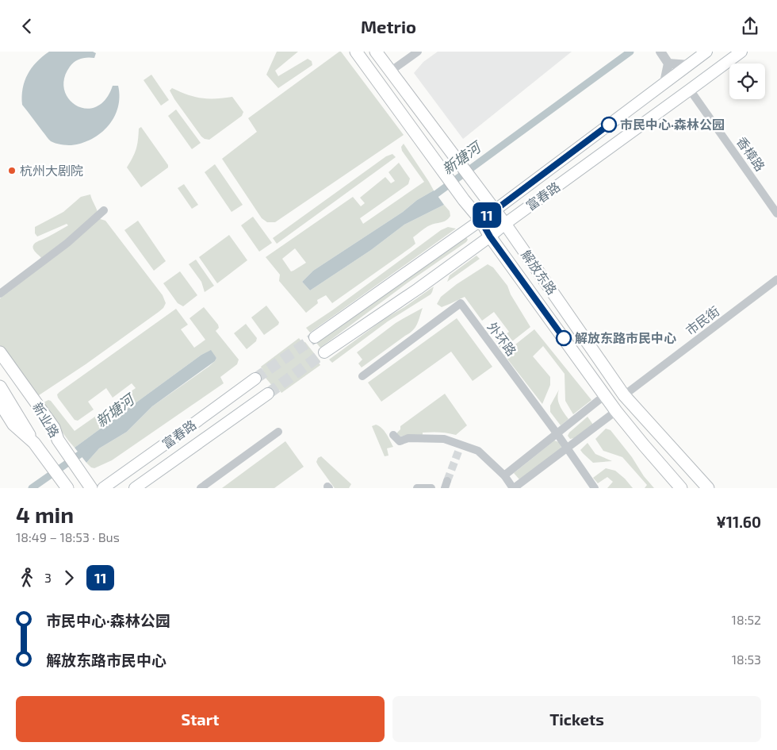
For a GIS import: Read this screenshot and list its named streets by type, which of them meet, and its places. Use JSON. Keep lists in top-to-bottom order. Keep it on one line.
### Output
{"streets":{"main road":["富春路","解放东路","新业路"],"street":["香樟路","市民街","外环路"]},"crossings":[["香樟路","富春路"],["富春路","解放东路"],["解放东路","市民街"]],"water":["新塘河"],"places":["市民中心·森林公园","杭州大剧院","解放东路市民中心"],"lines":["bus line 11"],"page":{"header":"Metrio","on_map":"11","heading":["4 min","18:49 – 18:53 · Bus","¥11.60"],"legs":["3","11"],"list":[{"name":"市民中心·森林公园","value":"18:52"},{"name":"解放东路市民中心","value":"18:53"}],"buttons":["Start","Tickets"]}}
